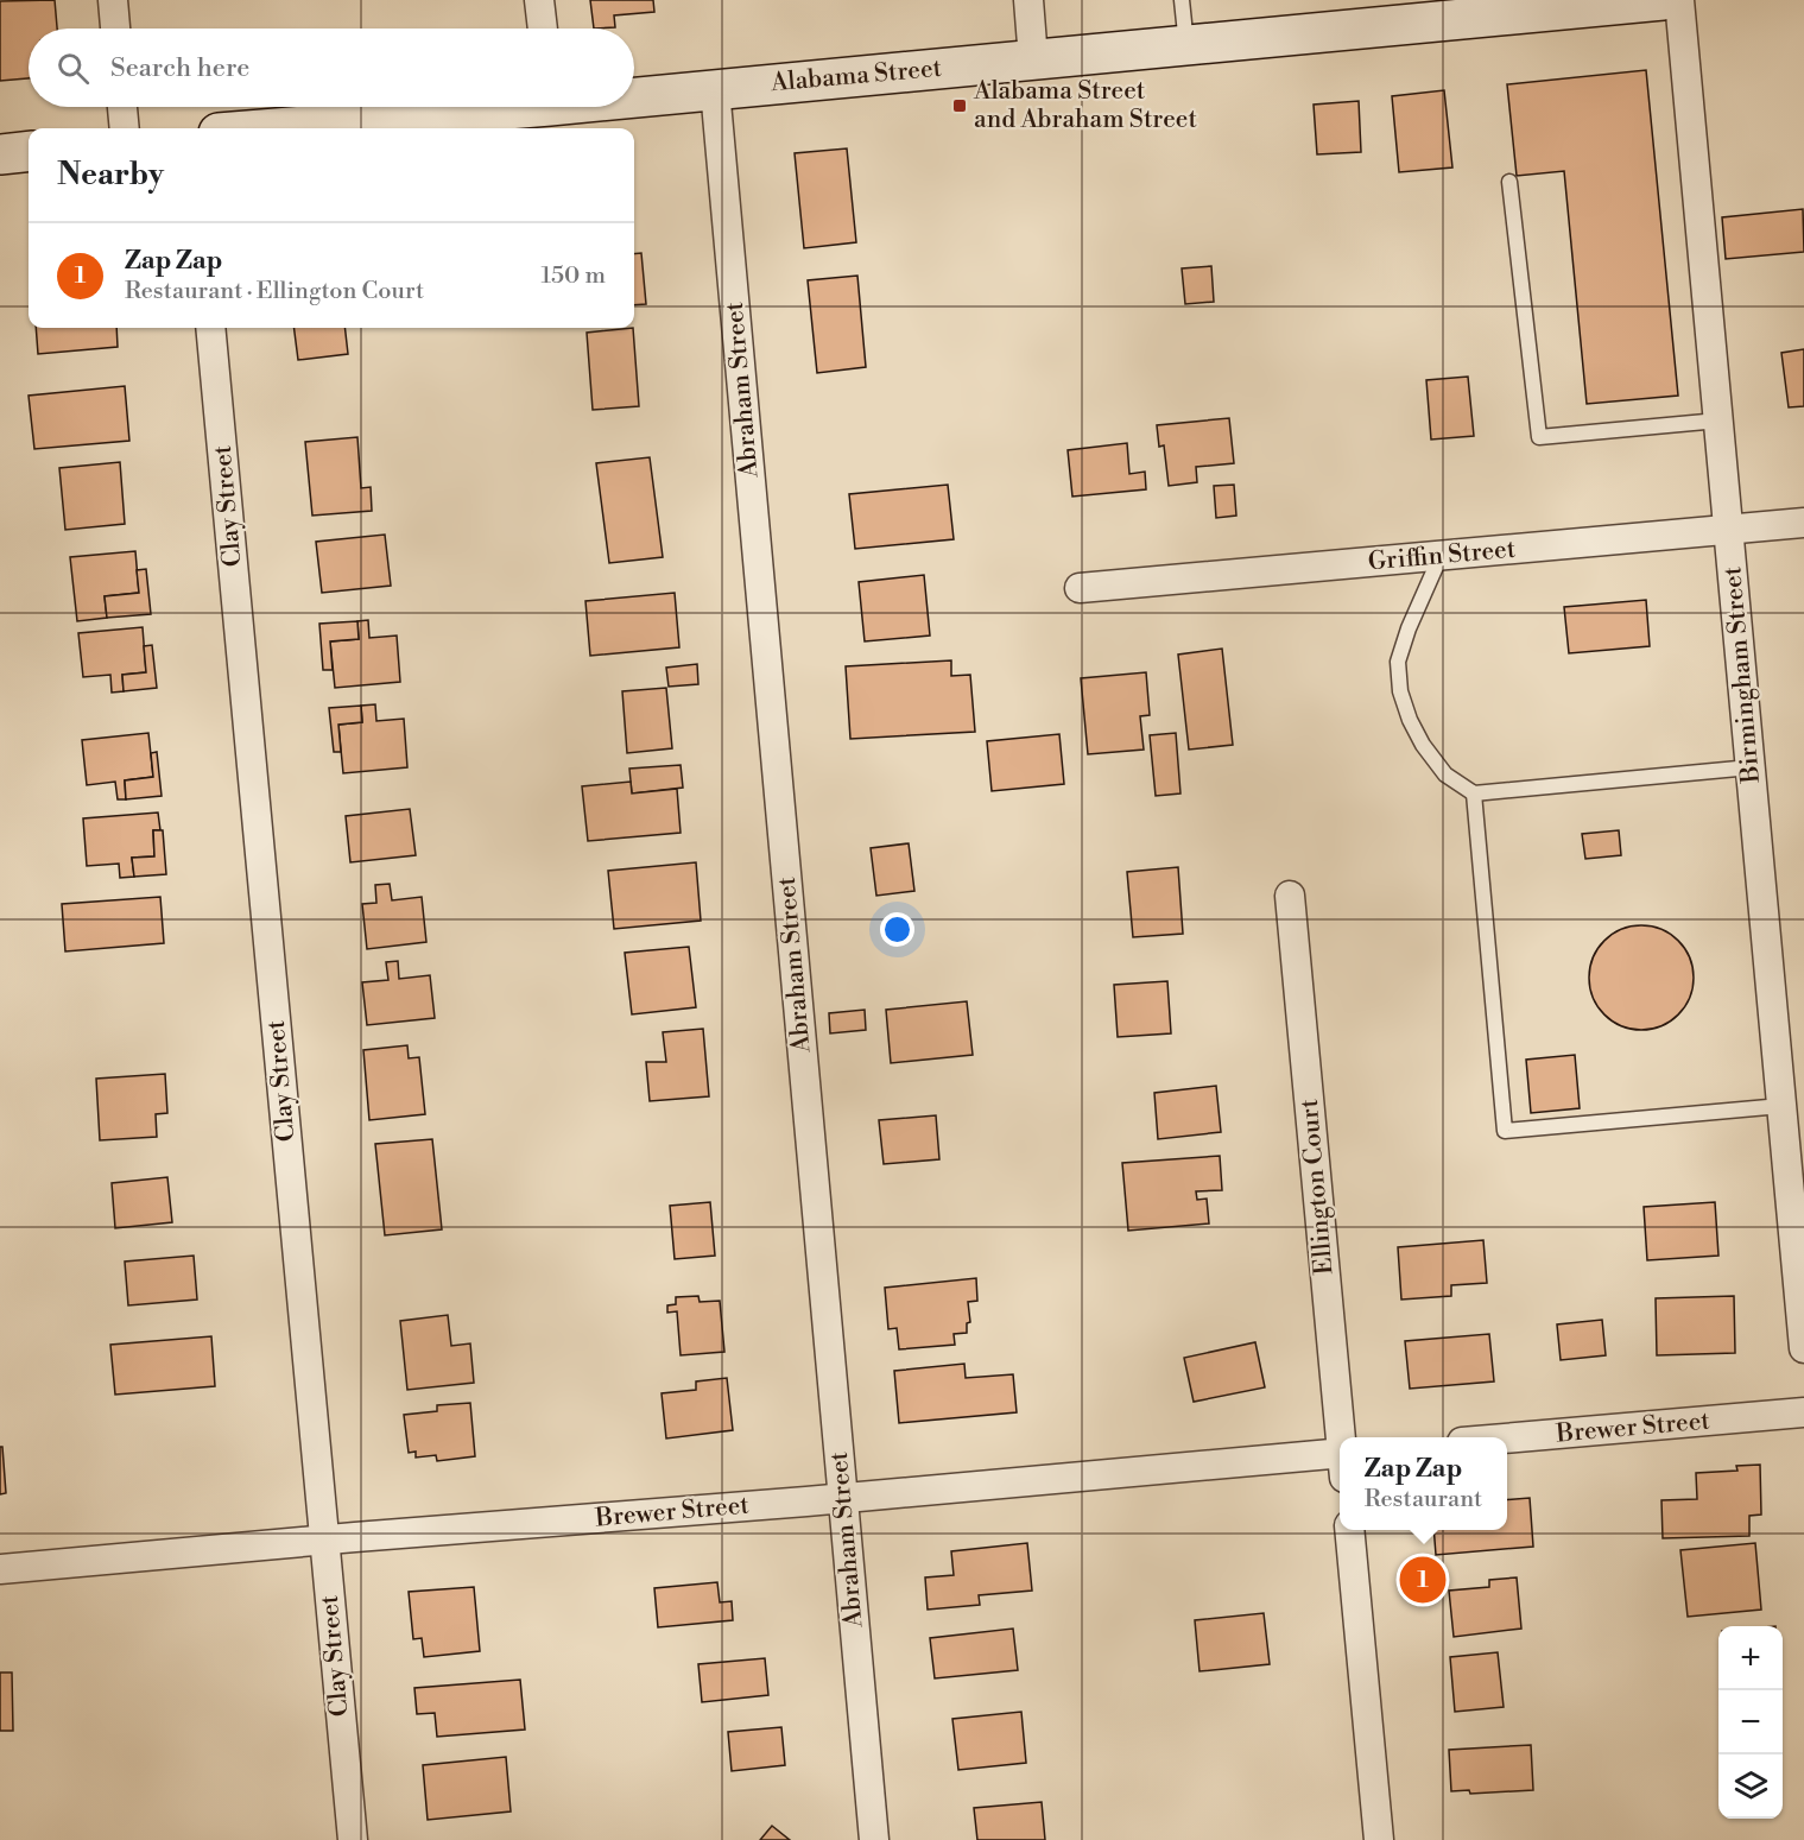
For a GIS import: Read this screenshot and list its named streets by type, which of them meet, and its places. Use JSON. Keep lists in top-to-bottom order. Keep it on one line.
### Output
{"streets":{"street":["Alabama Street","Abraham Street","Clay Street","Griffin Street","Birmingham Street","Ellington Court","Brewer Street"]},"crossings":[["Alabama Street","Abraham Street"],["Abraham Street","Brewer Street"],["Clay Street","Brewer Street"],["Griffin Street","Birmingham Street"]],"places":{"transit":["Alabama Street and Abraham Street"]},"page":{"search":"Search here","heading":"Nearby","list":[{"mark":"1","name":"Zap Zap","note":"Restaurant · Ellington Court","value":"150 m"}],"popup":["Zap Zap","Restaurant"],"pins":"1","map_buttons":["+","−"]}}
